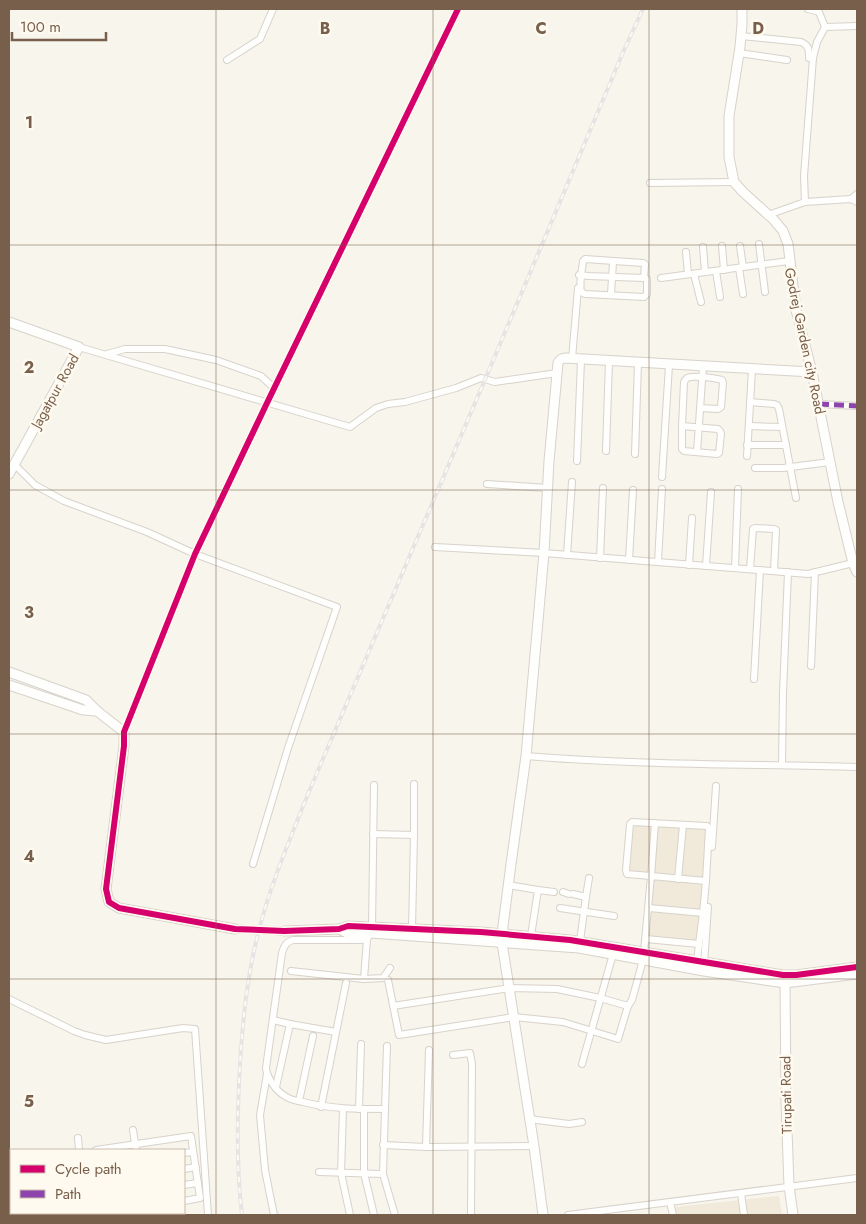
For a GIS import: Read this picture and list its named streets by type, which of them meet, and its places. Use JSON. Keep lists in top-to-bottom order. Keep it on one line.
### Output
{"streets":{"street":["Godrej Garden city Road","Jagatpur Road","Tirupati Road"]},"legend":["Cycle path","Path"],"scale_bar":"100 m","grid":{"columns":["B","C","D"],"rows":["1","2","3","4","5"]}}
